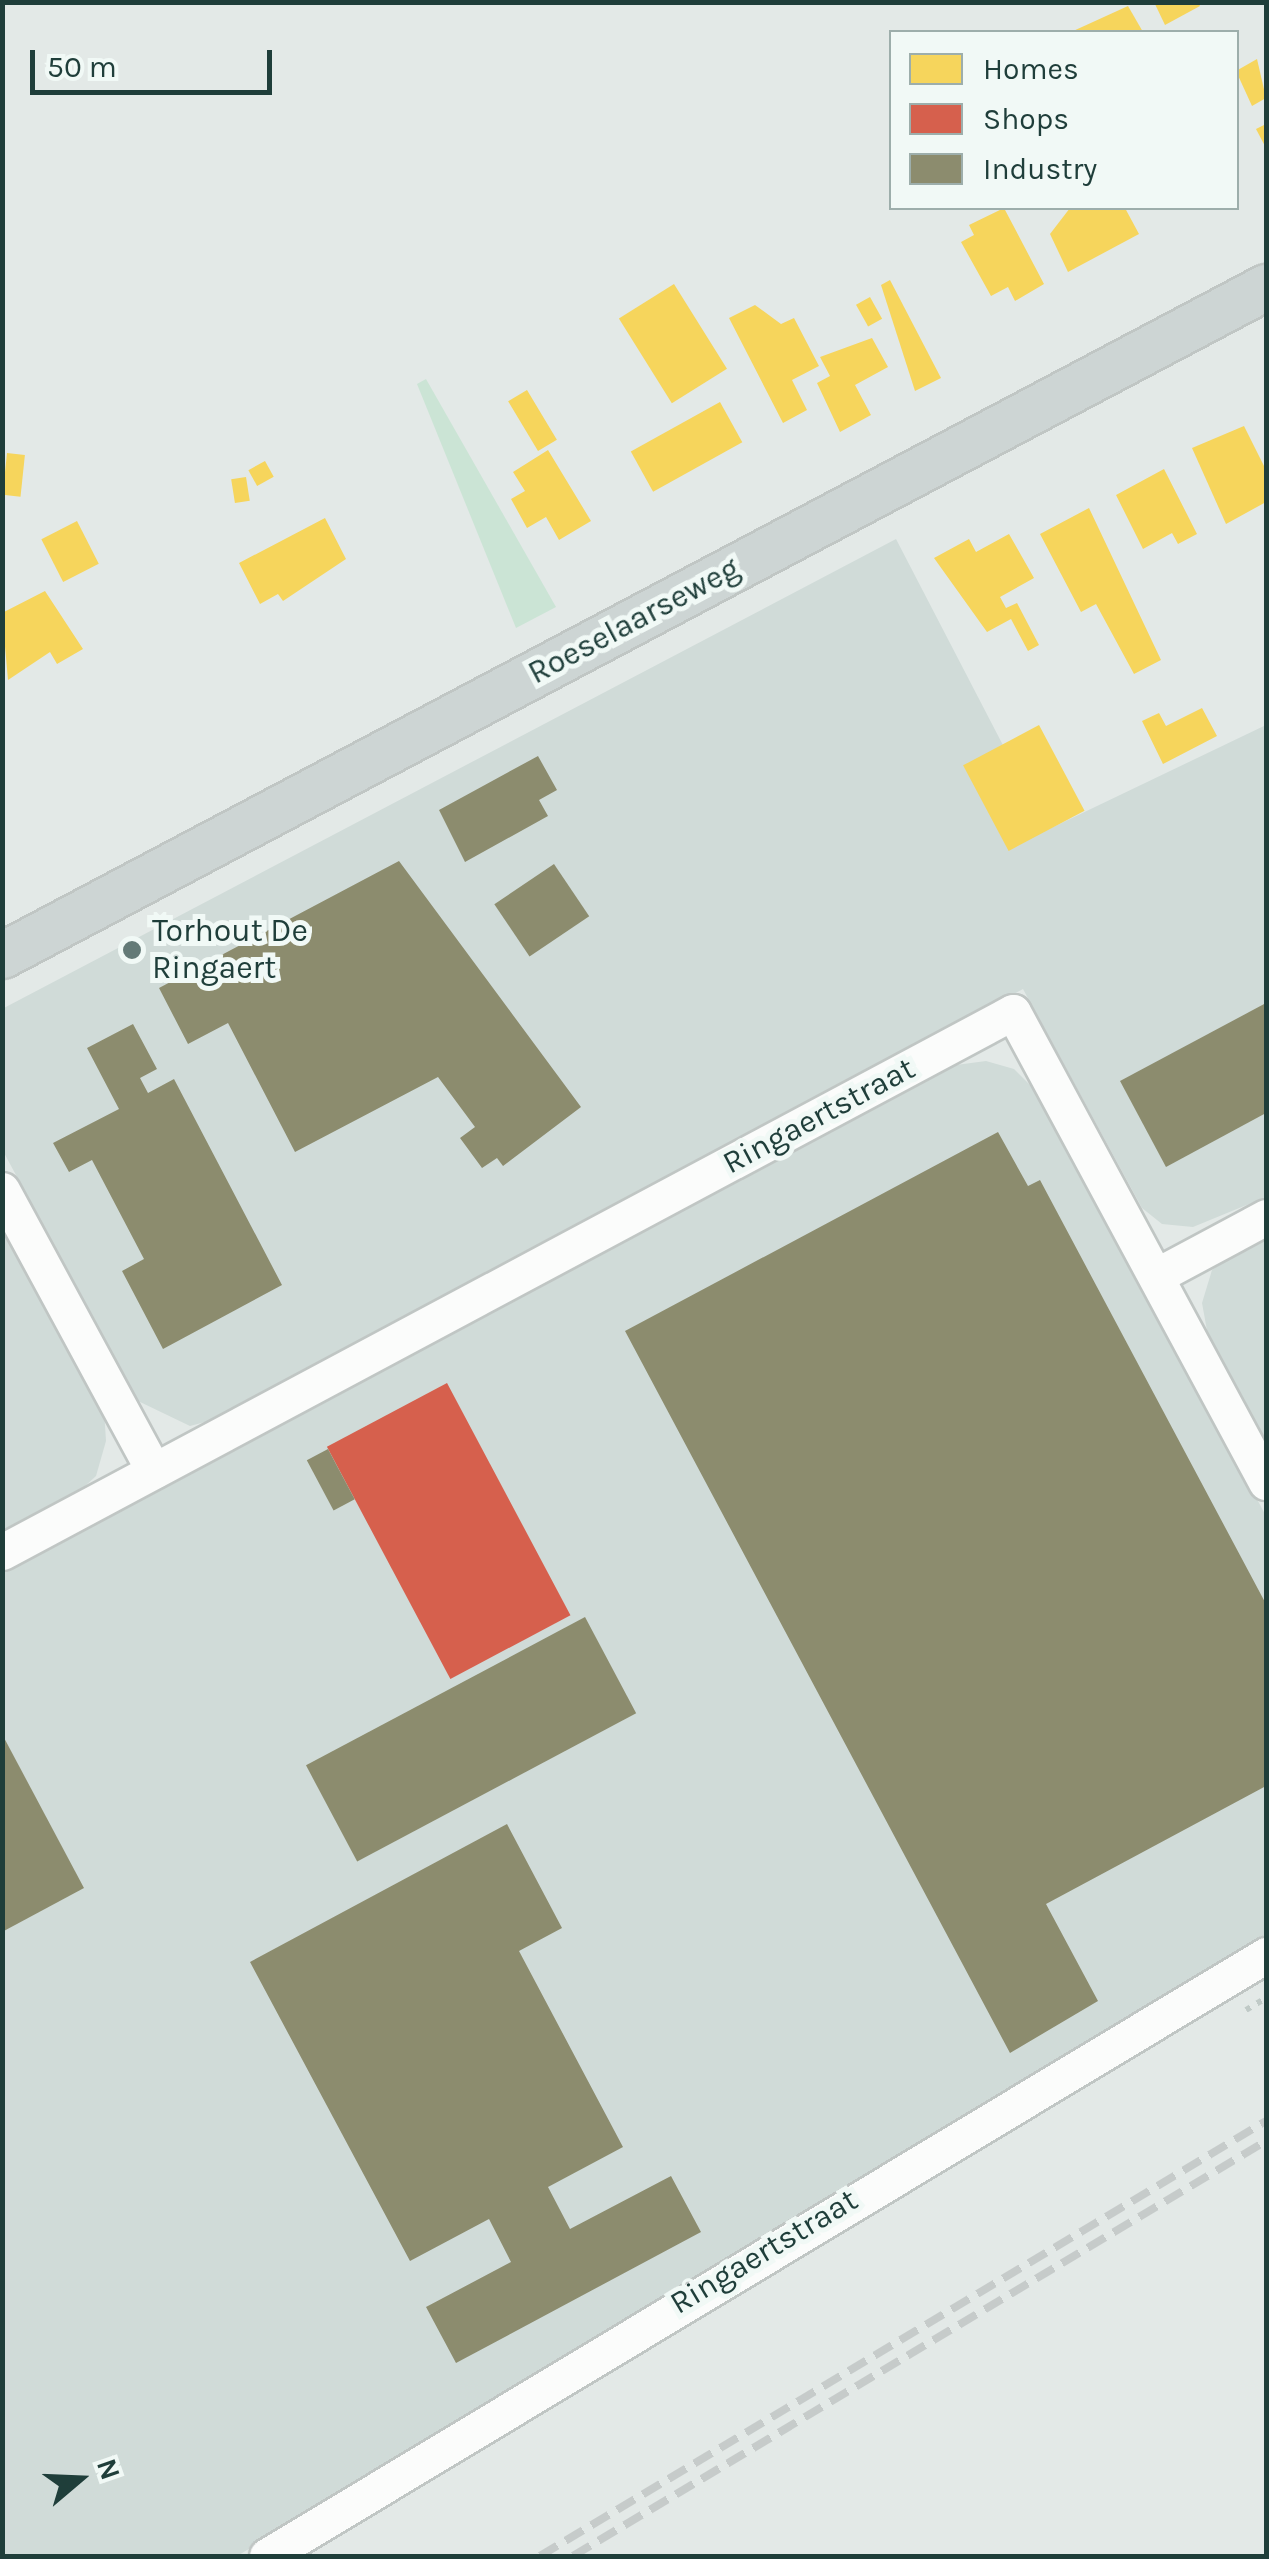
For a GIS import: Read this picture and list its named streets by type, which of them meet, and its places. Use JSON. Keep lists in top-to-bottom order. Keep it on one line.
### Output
{"streets":{"main road":["Roeselaarseweg"],"street":["Ringaertstraat"]},"places":["Torhout De Ringaert"],"legend":["Homes","Shops","Industry"],"scale_bar":"50 m","north":"right"}
